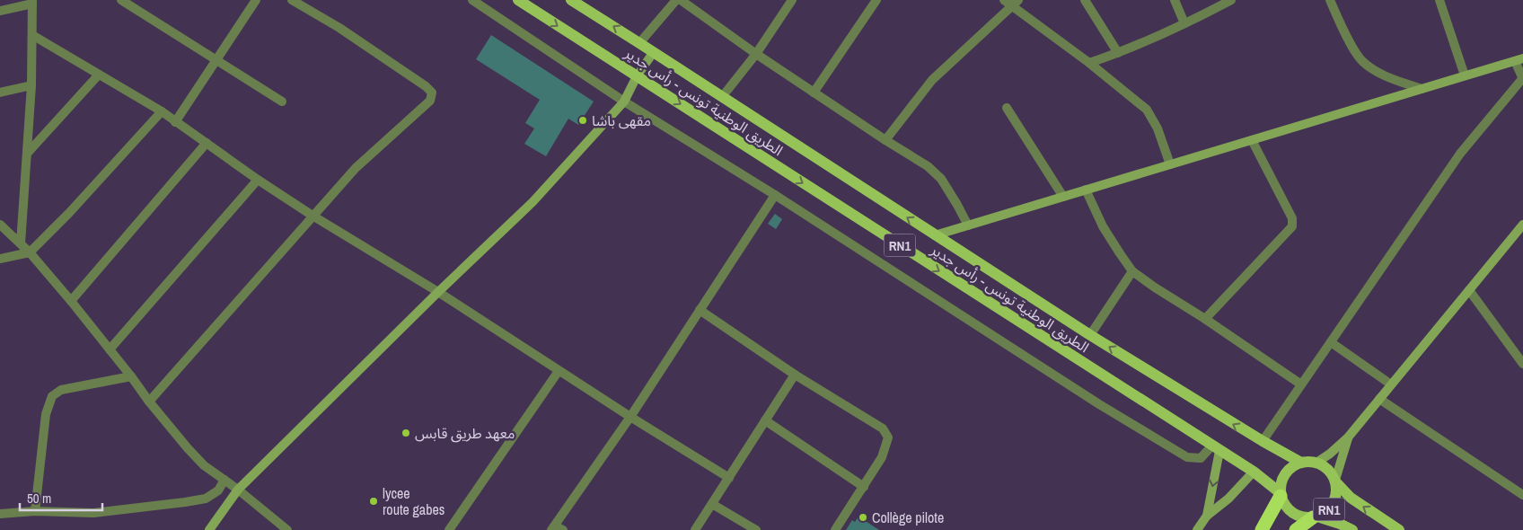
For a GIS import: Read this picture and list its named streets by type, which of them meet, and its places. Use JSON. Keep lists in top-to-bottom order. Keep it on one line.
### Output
{"streets":{"highway":["RN1"],"main road":["الطريق الوطنية تونس - رأس جدير"]},"crossings":[["الطريق الوطنية تونس - رأس جدير","RN1"]],"places":["مقهى باشا","معهد طريق قابس","lycee route gabes","Collège pilote"],"scale_bar":"50 m"}
